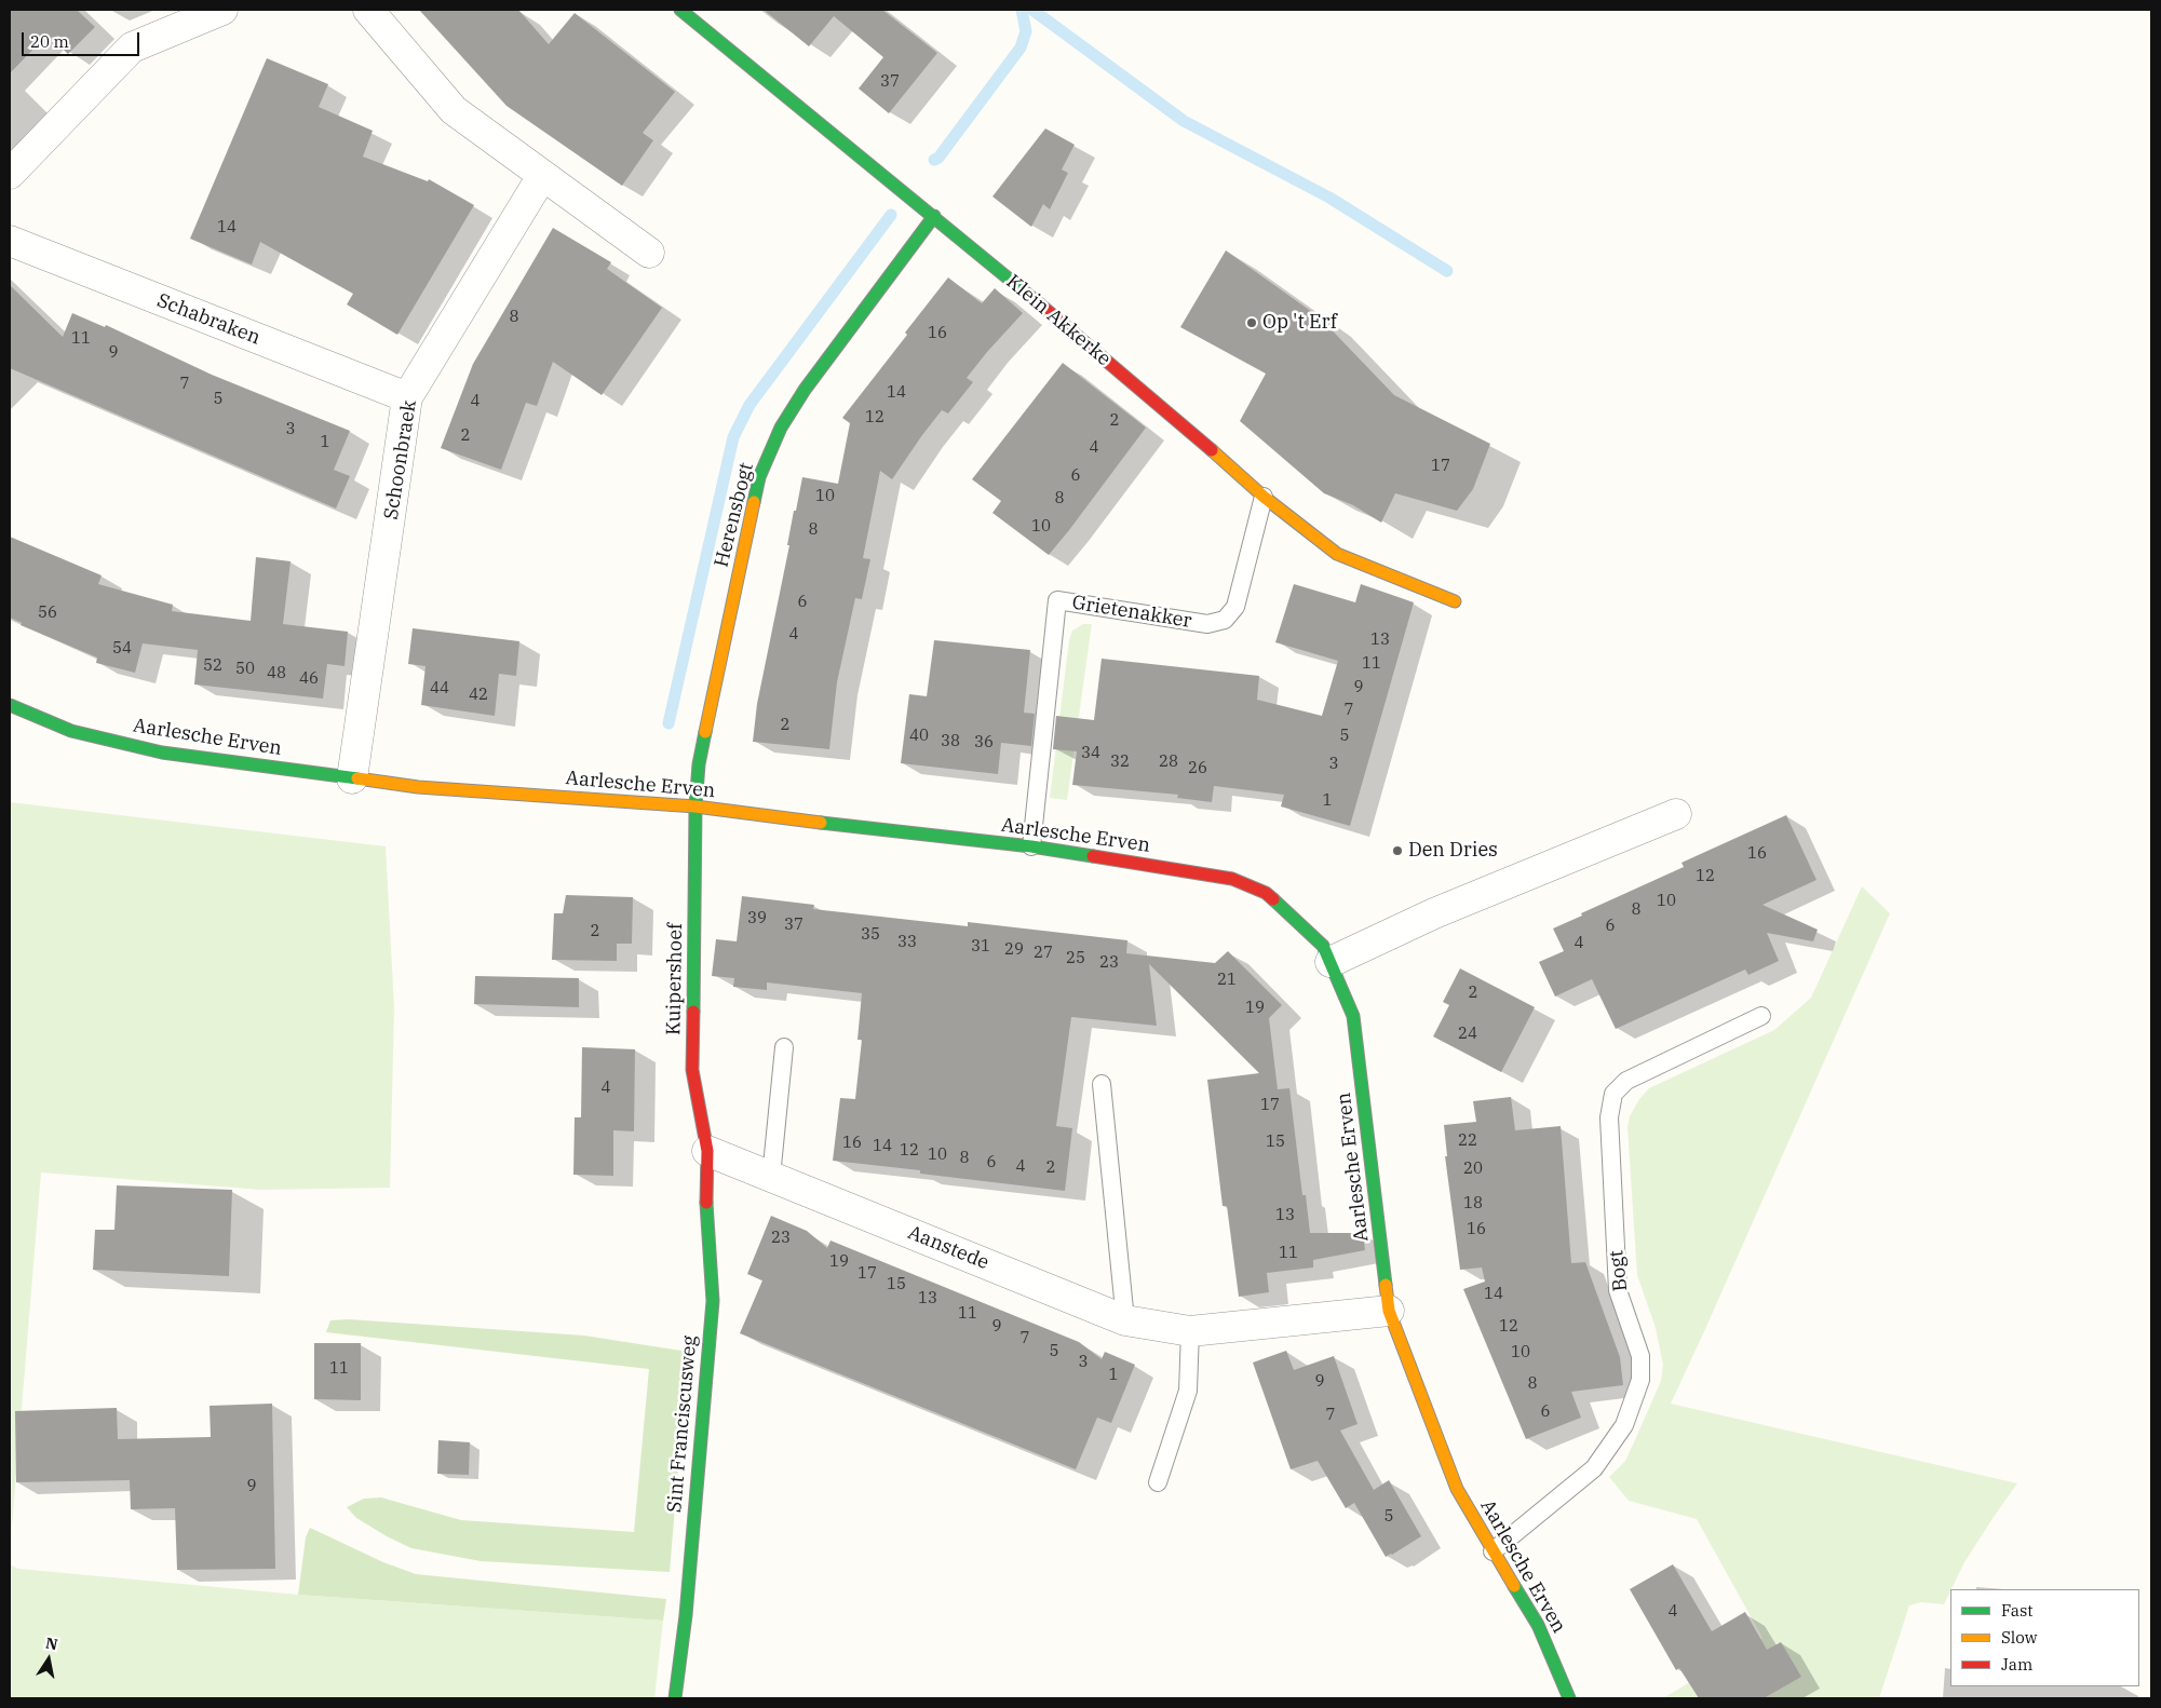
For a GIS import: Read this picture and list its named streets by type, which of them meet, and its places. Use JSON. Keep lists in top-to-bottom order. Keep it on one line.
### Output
{"streets":{"street":["Schabraken","Klein Akkerke","Schoonbraek","Herensbogt","Aarlesche Erven","Kuipershoef","Aanstede","Sint Franciscusweg"],"lane":["Grietenakker","Bogt"]},"crossings":[["Schabraken","Schoonbraek"],["Klein Akkerke","Herensbogt"],["Klein Akkerke","Grietenakker"],["Schoonbraek","Aarlesche Erven"],["Herensbogt","Aarlesche Erven"],["Herensbogt","Kuipershoef"],["Grietenakker","Aarlesche Erven"],["Aarlesche Erven","Kuipershoef"],["Aarlesche Erven","Aanstede"],["Aarlesche Erven","Bogt"],["Kuipershoef","Aanstede"],["Kuipershoef","Sint Franciscusweg"],["Aanstede","Sint Franciscusweg"]],"places":["Op 't Erf","Den Dries"],"house_numbers":["37","14","8","16","11","9","7","14","5","4","12","2","3","2","1","4","17","6","10","8","10","8","6","56","4","13","54","11","52","50","48","46","9","44","42","7","2","40","5","38","36","34","32","28","3","26","1","16","12","10","8","39","37","6","2","35","33","4","31","29","27","25","23","21","2","19","24","4","17","22","15","16","14","12","10","8","6","4","2","20","18","13","16","23","11","19","17","15","14","13","11","9","12","7","5","10","3","11","1","9","8","6","7","9","5","4"],"legend":["Fast","Slow","Jam"],"scale_bar":"20 m","north":"top"}
